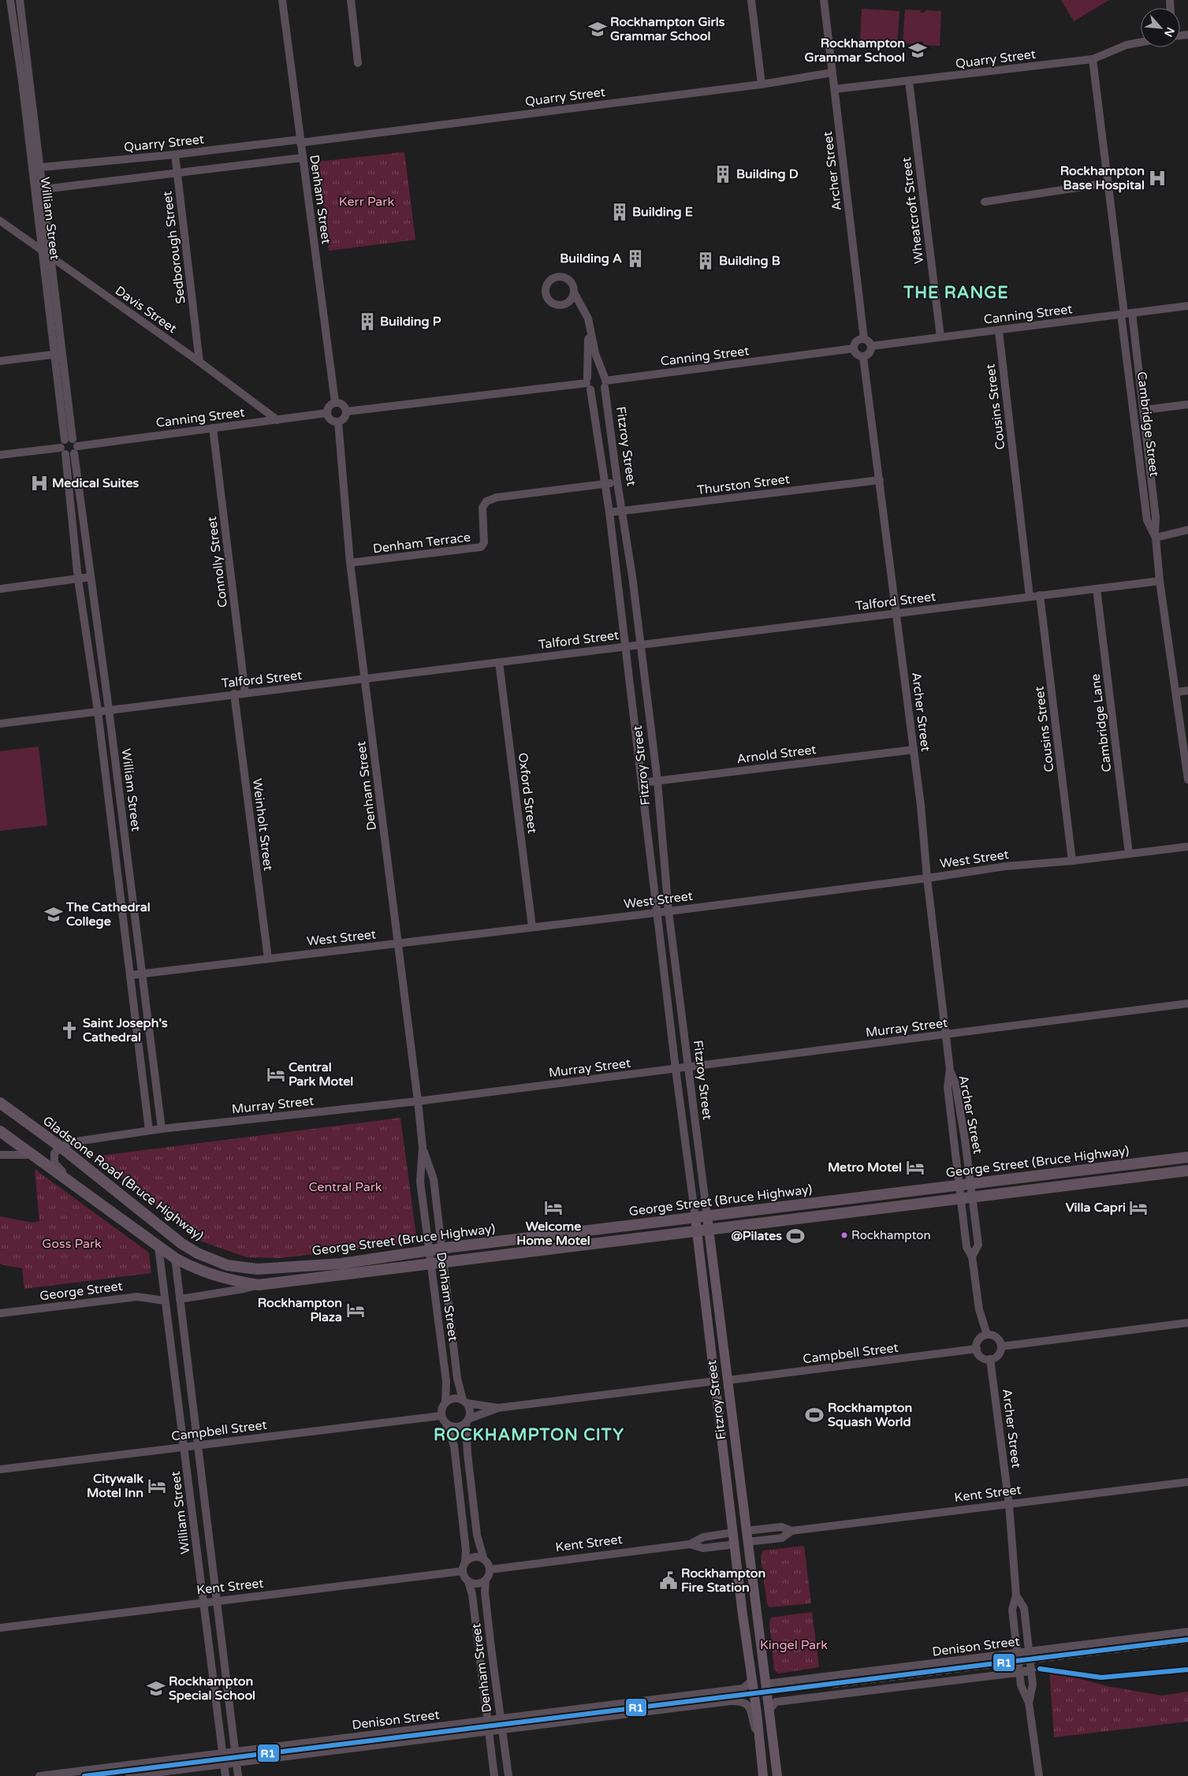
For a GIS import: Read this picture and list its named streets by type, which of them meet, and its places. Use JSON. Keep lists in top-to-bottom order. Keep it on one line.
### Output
{"streets":{"highway":["George Street (Bruce Highway)","Gladstone Road (Bruce Highway)"],"main road":["Fitzroy Street","Kent Street"],"street":["Quarry Street","Archer Street","Denham Street","Wheatcroft Street","William Street","Sedborough Street","Davis Street","Canning Street","Cousins Street","Cambridge Street","Thurston Street","Denham Terrace","Connolly Street","Talford Street","Cambridge Lane","Arnold Street","Oxford Street","Weinholt Street","West Street","Murray Street","George Street","Campbell Street","Denison Street"]},"crossings":[["Quarry Street","Archer Street"],["Quarry Street","Denham Street"],["Quarry Street","Wheatcroft Street"],["Quarry Street","William Street"],["Quarry Street","Sedborough Street"],["Quarry Street","Cambridge Street"],["Archer Street","Canning Street"],["Archer Street","Thurston Street"],["Archer Street","Talford Street"],["Archer Street","Arnold Street"],["Archer Street","West Street"],["Archer Street","Murray Street"],["Archer Street","George Street (Bruce Highway)"],["Archer Street","Campbell Street"],["Archer Street","Kent Street"],["Archer Street","Denison Street"],["Denham Street","Canning Street"],["Denham Street","Denham Terrace"],["Denham Street","Talford Street"],["Denham Street","West Street"],["Denham Street","Murray Street"],["Denham Street","George Street (Bruce Highway)"],["Denham Street","Campbell Street"],["Denham Street","Kent Street"],["Denham Street","Denison Street"],["Wheatcroft Street","Canning Street"],["William Street","Davis Street"],["William Street","Canning Street"],["William Street","Talford Street"],["William Street","West Street"],["William Street","Murray Street"],["William Street","George Street"],["William Street","Campbell Street"],["William Street","Kent Street"],["William Street","Denison Street"],["Sedborough Street","Davis Street"],["Davis Street","Canning Street"],["Canning Street","Cousins Street"],["Canning Street","Cambridge Street"],["Canning Street","Fitzroy Street"],["Canning Street","Connolly Street"],["Cousins Street","Talford Street"],["Cousins Street","West Street"],["Cambridge Street","Talford Street"],["Fitzroy Street","Thurston Street"],["Fitzroy Street","Denham Terrace"],["Fitzroy Street","Talford Street"],["Fitzroy Street","Arnold Street"],["Fitzroy Street","West Street"],["Fitzroy Street","Murray Street"],["Fitzroy Street","George Street (Bruce Highway)"],["Fitzroy Street","Campbell Street"],["Fitzroy Street","Kent Street"],["Fitzroy Street","Denison Street"],["Connolly Street","Talford Street"],["Talford Street","Cambridge Lane"],["Talford Street","Oxford Street"],["Talford Street","Weinholt Street"],["Cambridge Lane","West Street"],["Oxford Street","West Street"],["Weinholt Street","West Street"],["Murray Street","Gladstone Road (Bruce Highway)"],["George Street (Bruce Highway)","Gladstone Road (Bruce Highway)"]],"districts":["THE RANGE","ROCKHAMPTON CITY"],"parks":["Kerr Park","Central Park","Goss Park","Kingel Park"],"places":{"school or university":["Rockhampton Girls Grammar School","Rockhampton Grammar School","The Cathedral College","Rockhampton Special School"],"building":["Building D","Building E","Building A","Building B","Building P"],"hospital":["Rockhampton Base Hospital","Medical Suites"],"church":["Saint Joseph's Cathedral"],"hotel":["Central Park Motel","Metro Motel","Welcome Home Motel","Villa Capri","Rockhampton Plaza","Citywalk Motel Inn"],"other":["Rockhampton"],"sports":["@Pilates","Rockhampton Squash World"],"public building":["Rockhampton Fire Station"]},"lines":["transit line R1"],"north":"bottom right"}
